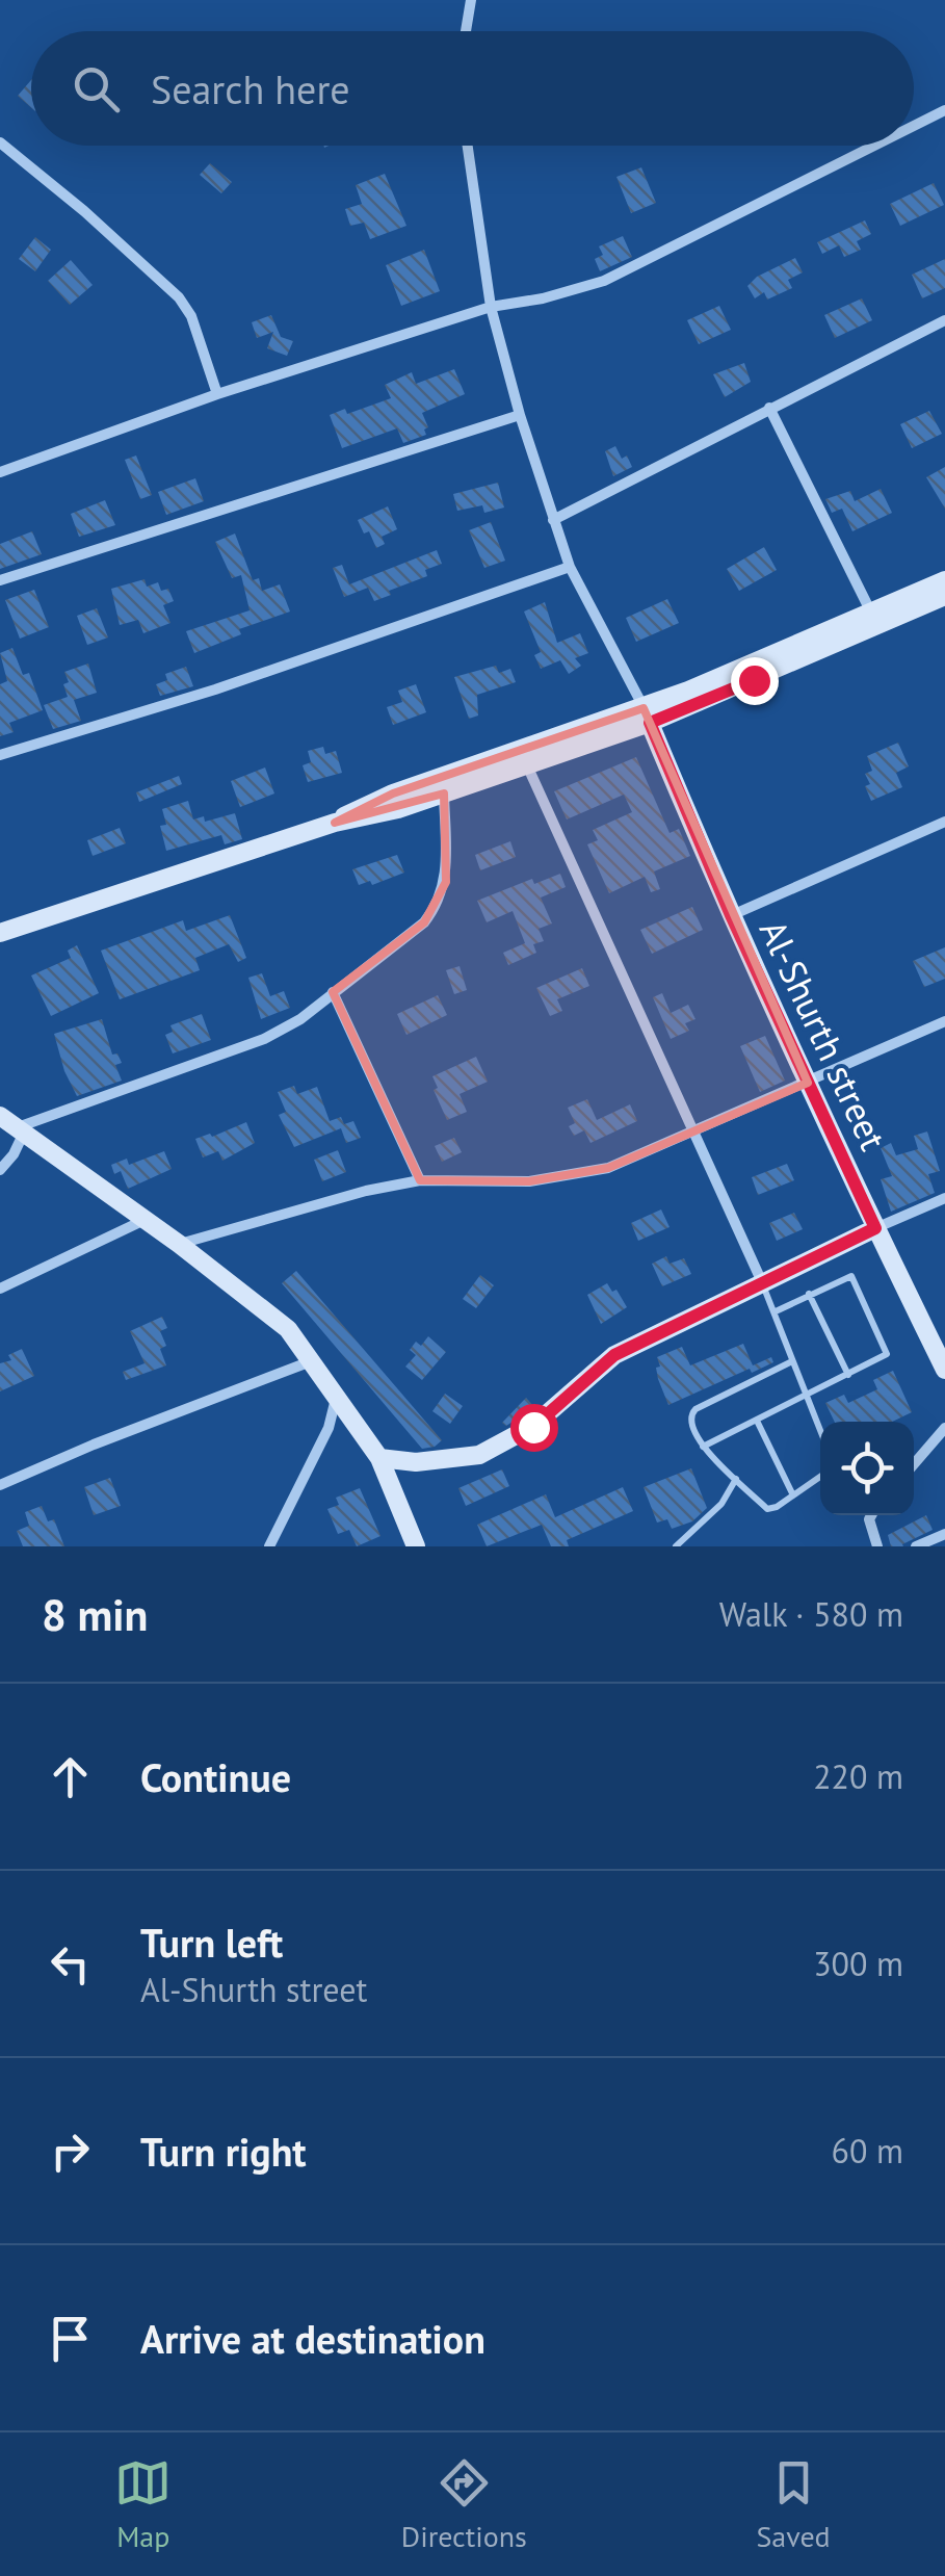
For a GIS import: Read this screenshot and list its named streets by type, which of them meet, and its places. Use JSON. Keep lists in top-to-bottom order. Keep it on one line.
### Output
{"streets":{"street":["Al-Shurth street"]},"page":{"search":"Search here","heading":["8 min","Walk · 580 m"],"list":[["Continue","220 m"],["Turn left","Al-Shurth street","300 m"],["Turn right","60 m"],"Arrive at destination"],"nav":["Map","Directions","Saved"]}}
